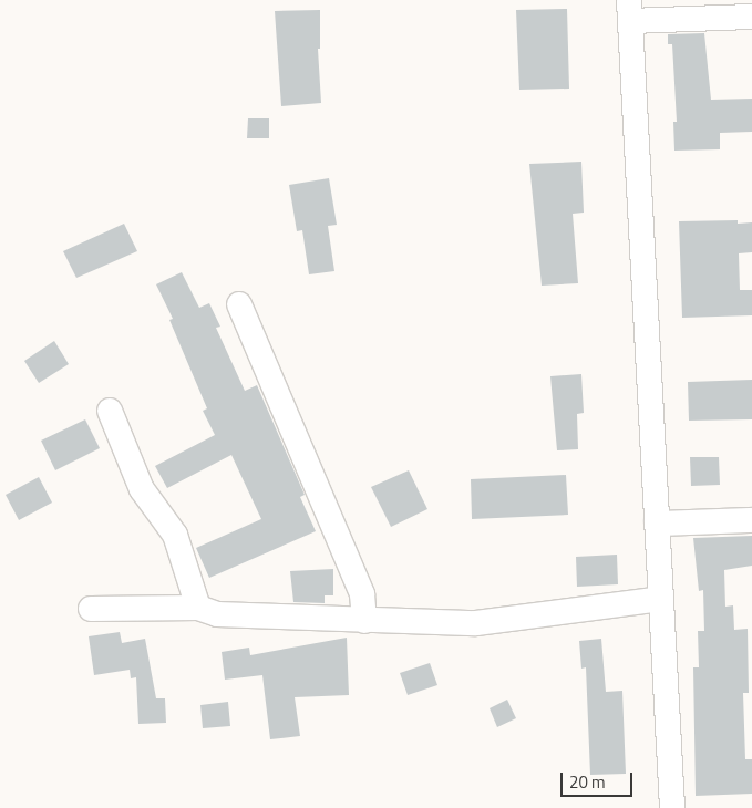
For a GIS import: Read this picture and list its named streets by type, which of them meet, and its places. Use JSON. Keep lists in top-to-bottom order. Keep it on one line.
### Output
{"scale_bar":"20 m"}
